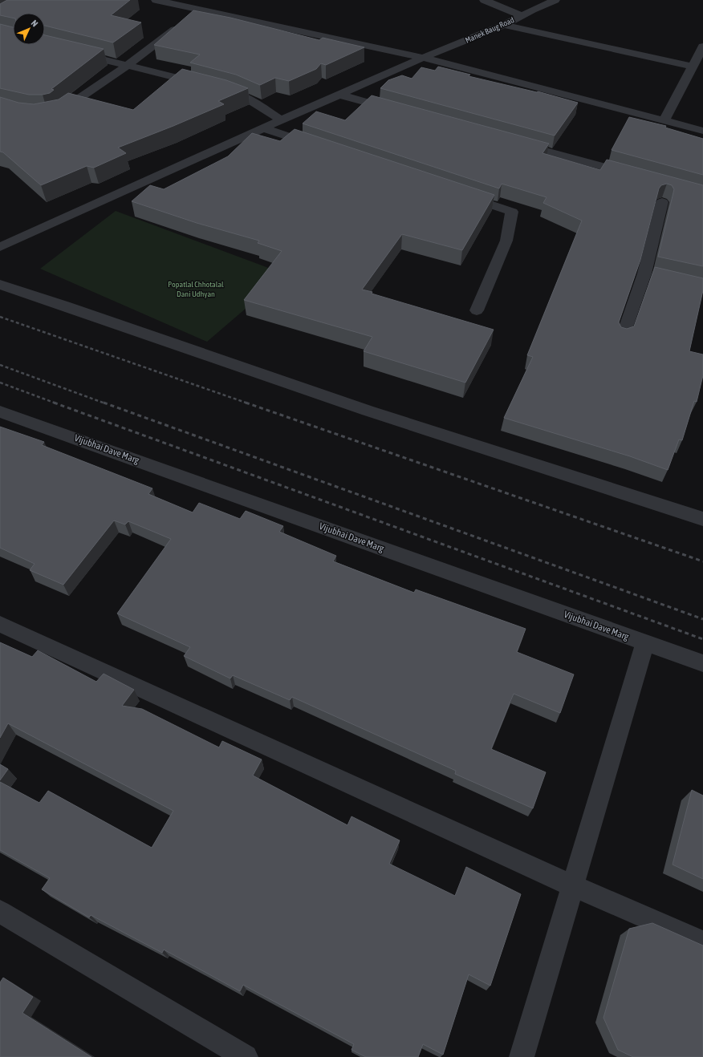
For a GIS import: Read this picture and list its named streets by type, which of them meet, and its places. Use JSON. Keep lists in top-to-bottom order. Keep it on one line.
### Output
{"streets":{"street":["Manek Baug Road","Vijubhai Dave Marg"]},"parks":["Popatlal Chhotalal Dani Udhyan"],"north":"top right"}
